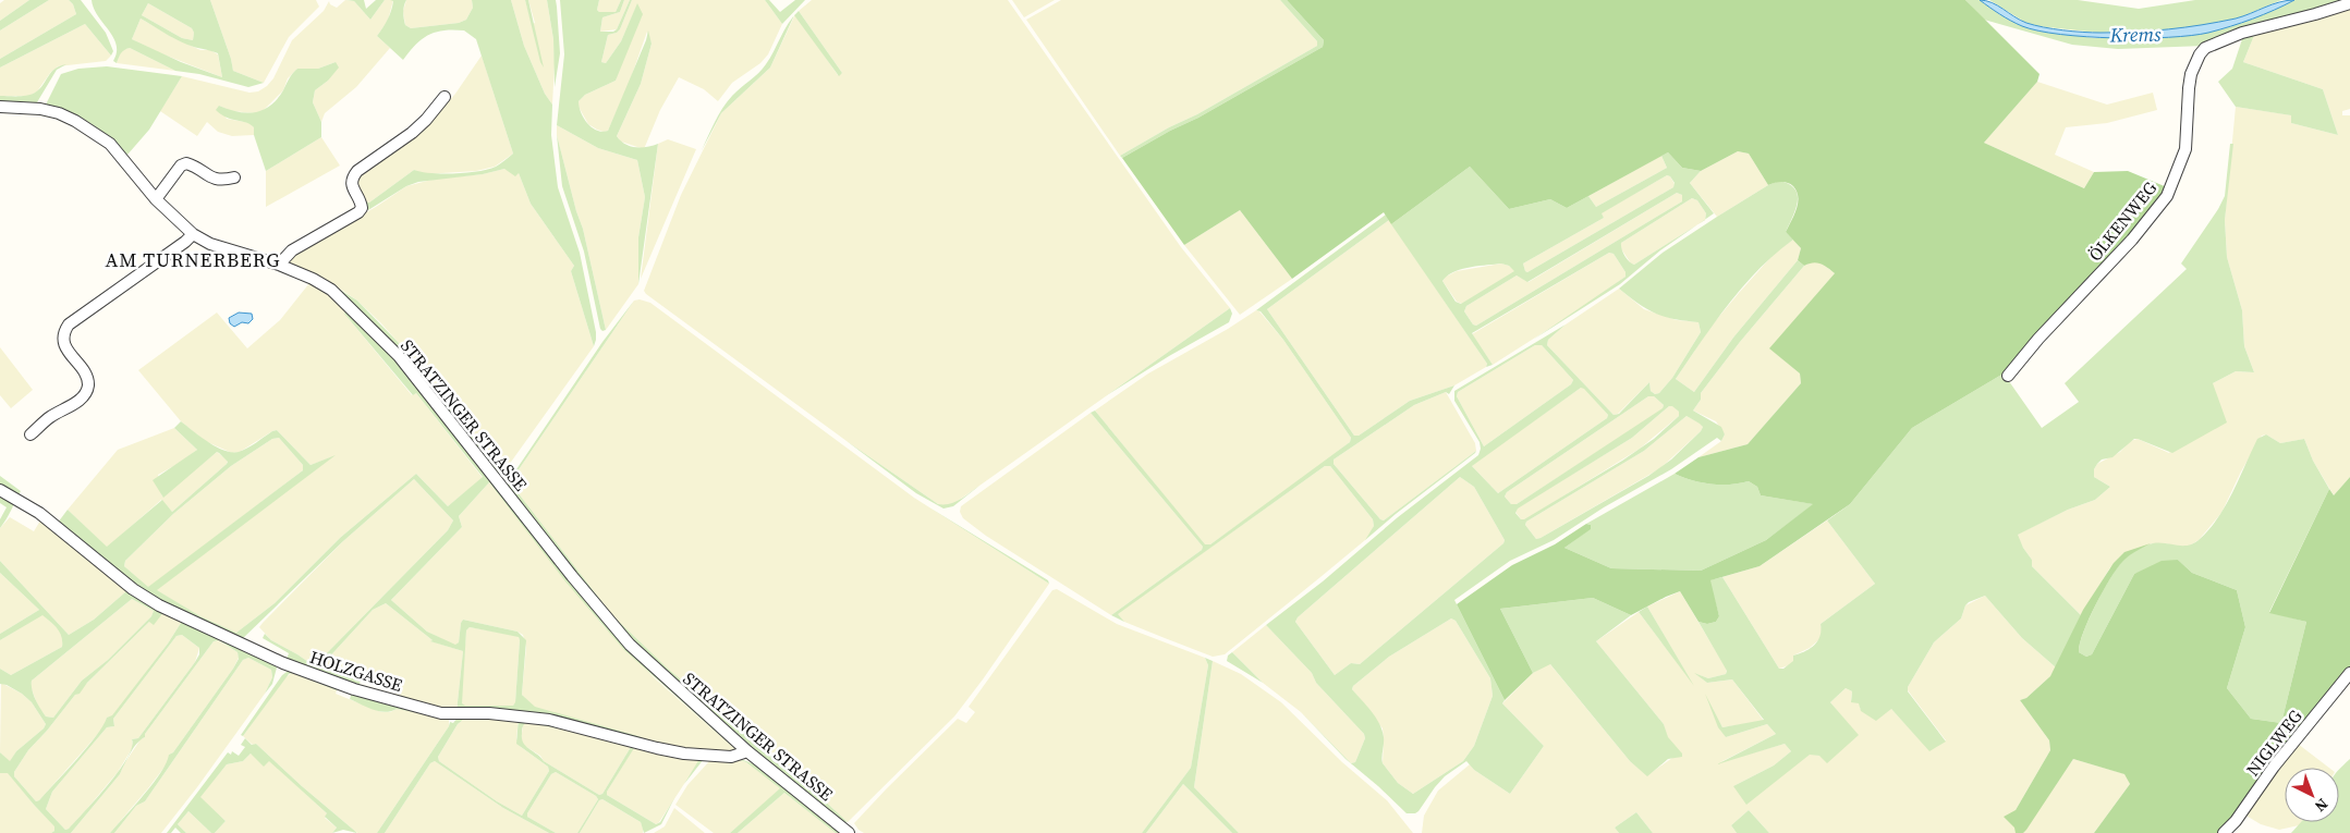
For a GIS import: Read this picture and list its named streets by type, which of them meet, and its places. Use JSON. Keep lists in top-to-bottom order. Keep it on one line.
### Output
{"streets":{"street":["ÖLKENWEG","STRATZINGER STRASSE","HOLZGASSE","NIGLWEG"]},"crossings":[["STRATZINGER STRASSE","HOLZGASSE"]],"districts":["AM TURNERBERG"],"water":["Krems"],"north":"bottom right"}
